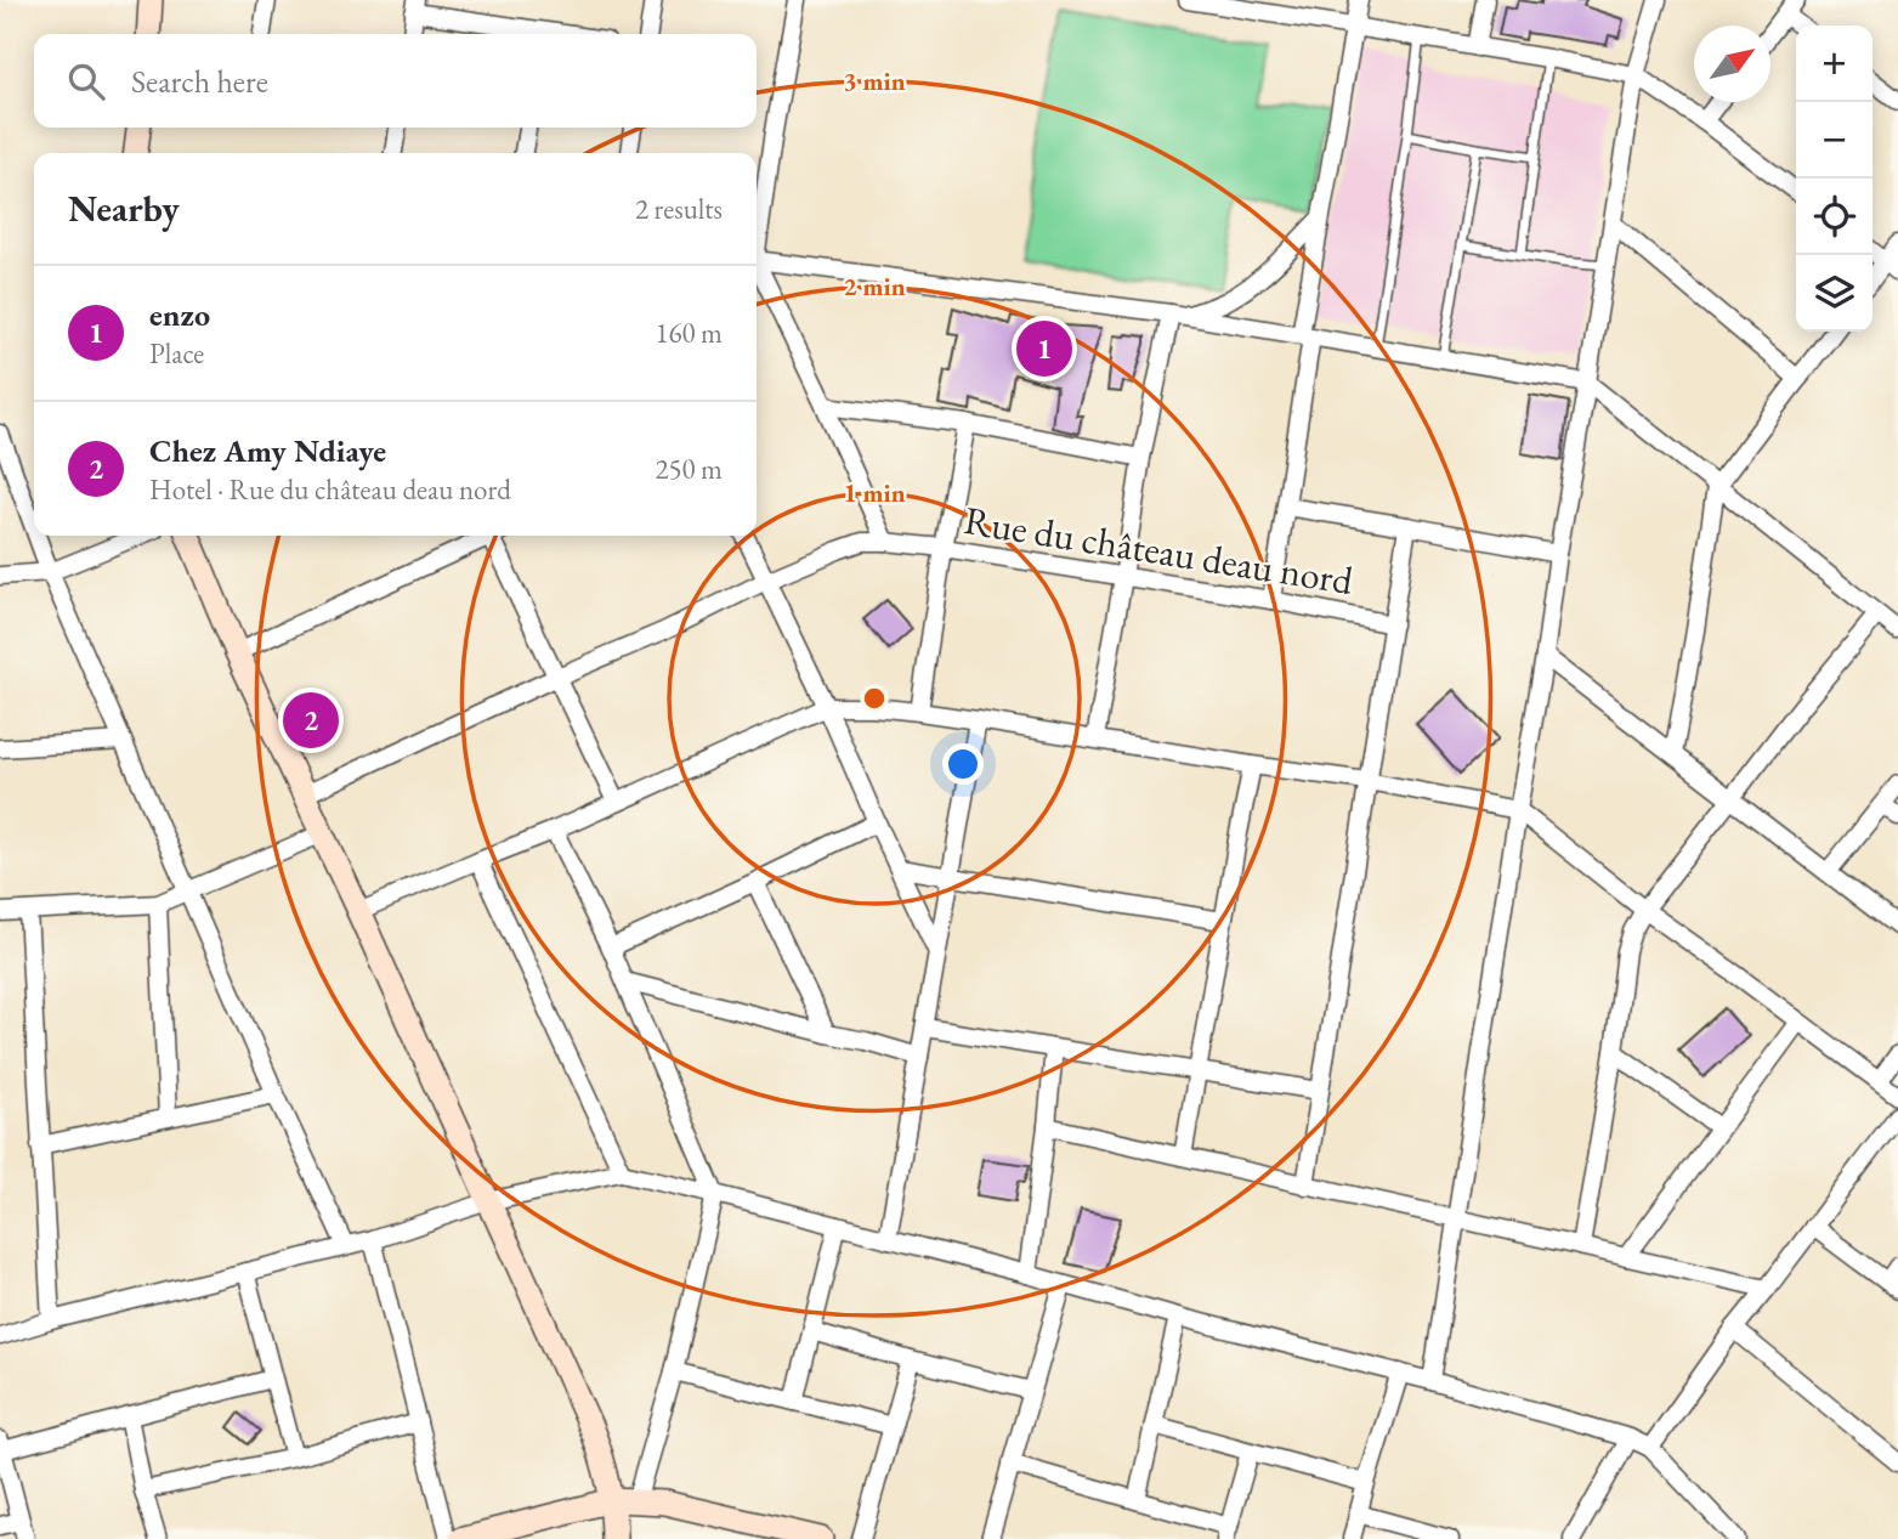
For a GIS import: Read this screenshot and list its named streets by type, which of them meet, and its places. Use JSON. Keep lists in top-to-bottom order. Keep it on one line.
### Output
{"streets":{"street":["Rue du château deau nord"]},"north":"top right","page":{"map_buttons":["+","−"],"search":"Search here","heading":["Nearby","2 results"],"list":[{"mark":"1","name":"enzo","note":"Place","value":"160 m"},{"mark":"2","name":"Chez Amy Ndiaye","note":"Hotel · Rue du château deau nord","value":"250 m"}],"pins":["1","2"]},"rings":["3 min","2 min","1 min"]}
